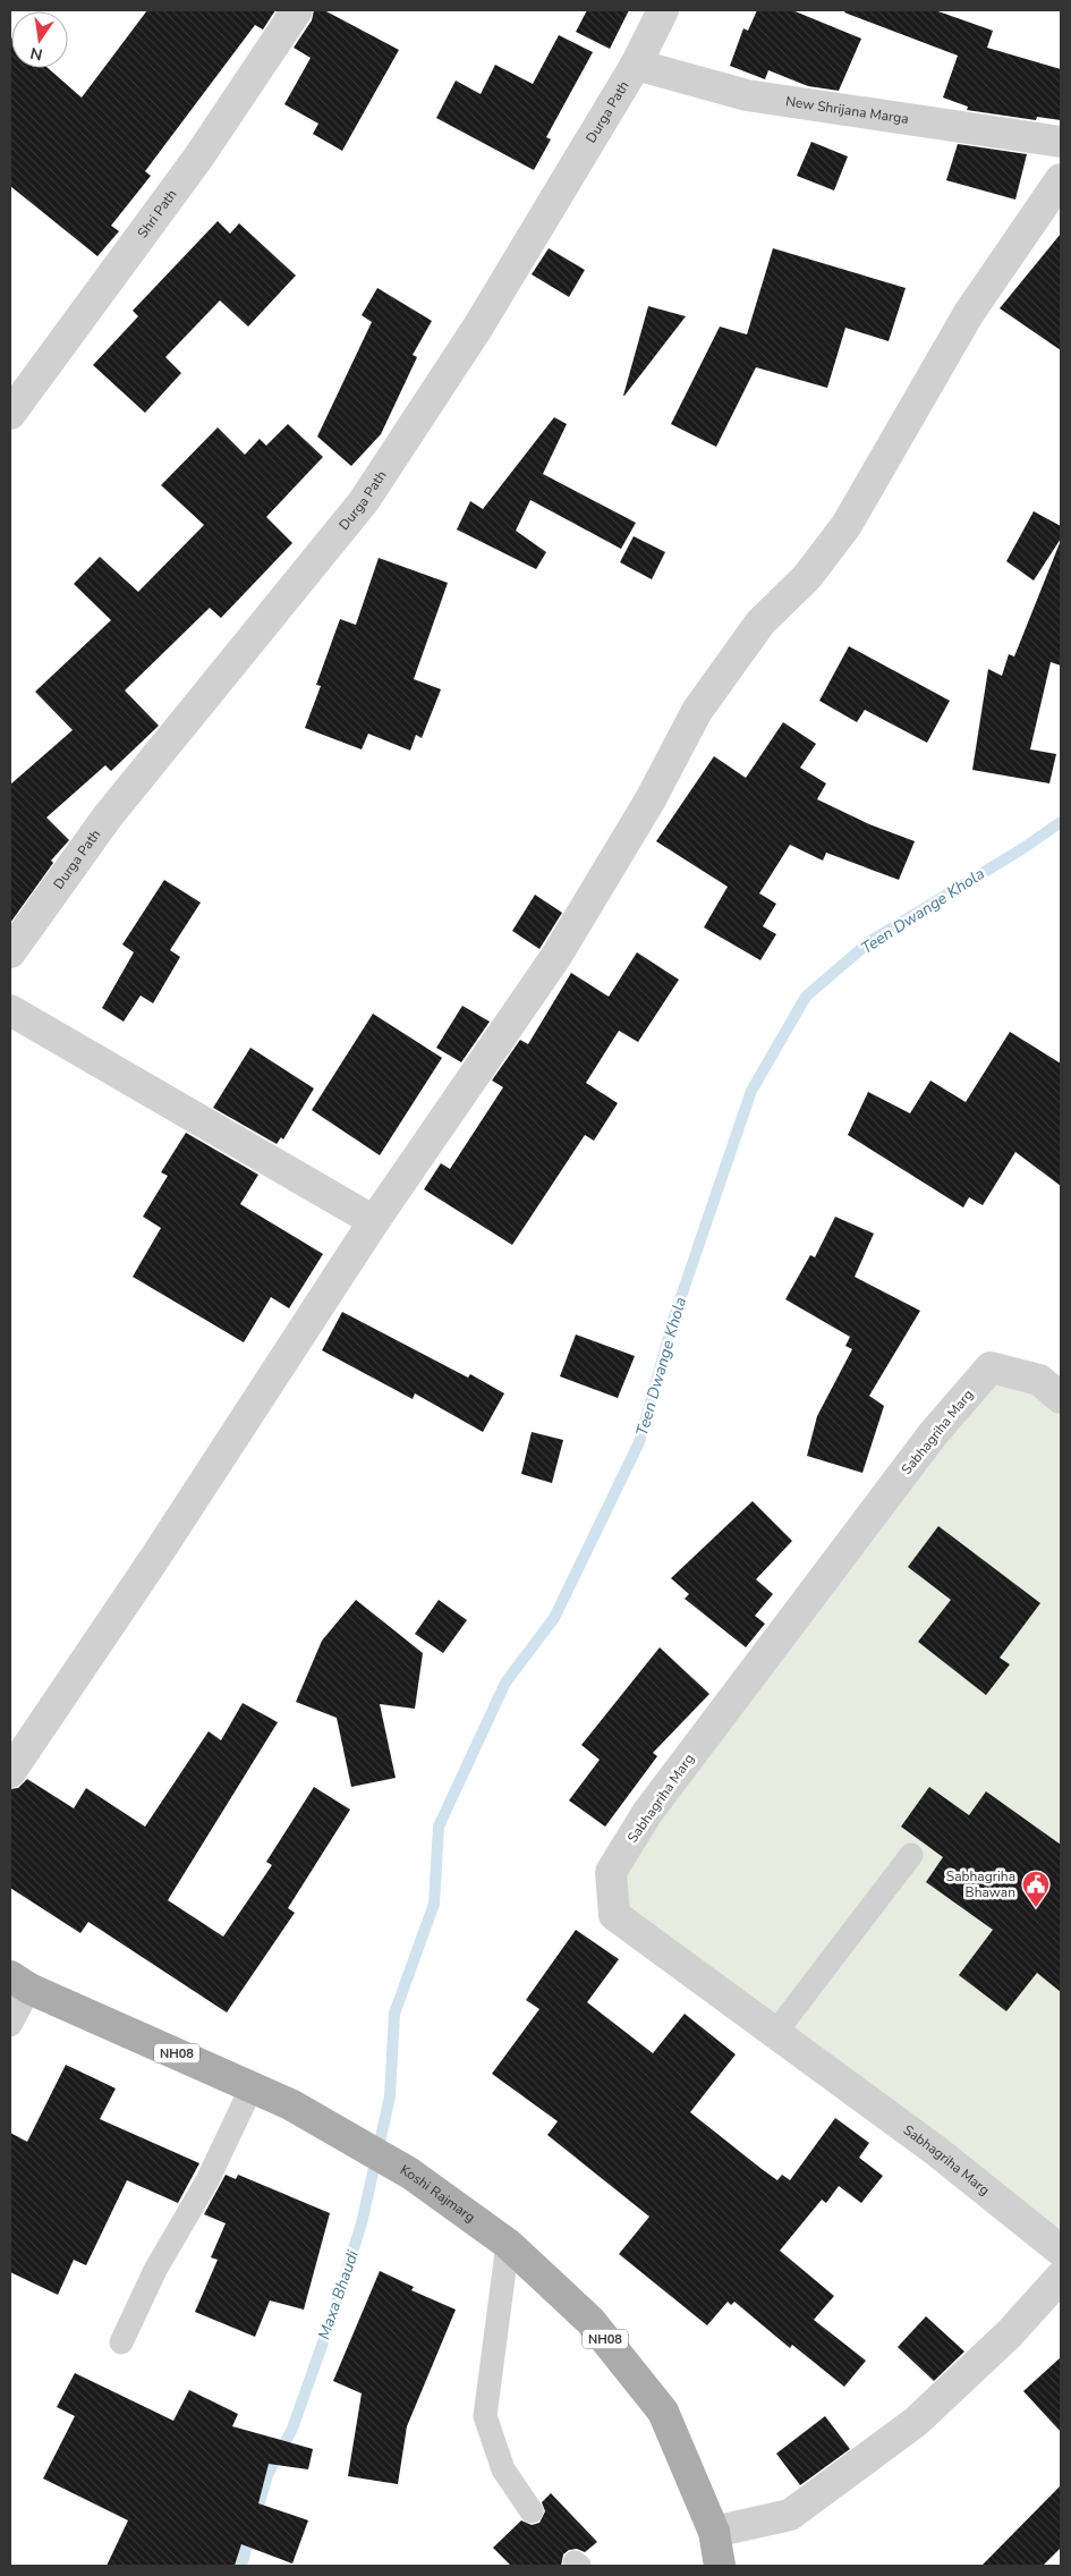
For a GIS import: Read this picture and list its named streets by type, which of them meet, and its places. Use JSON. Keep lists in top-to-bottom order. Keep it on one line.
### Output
{"streets":{"main road":["NH08","Koshi Rajmarg"],"street":["Durga Path","New Shrijana Marga","Shri Path","Sabhagriha Marg"]},"crossings":[["Durga Path","New Shrijana Marga"]],"water":["Teen Dwange Khola","Maxa Bhaudi"],"places":{"public building":["Sabhagriha Bhawan"]},"north":"bottom"}
